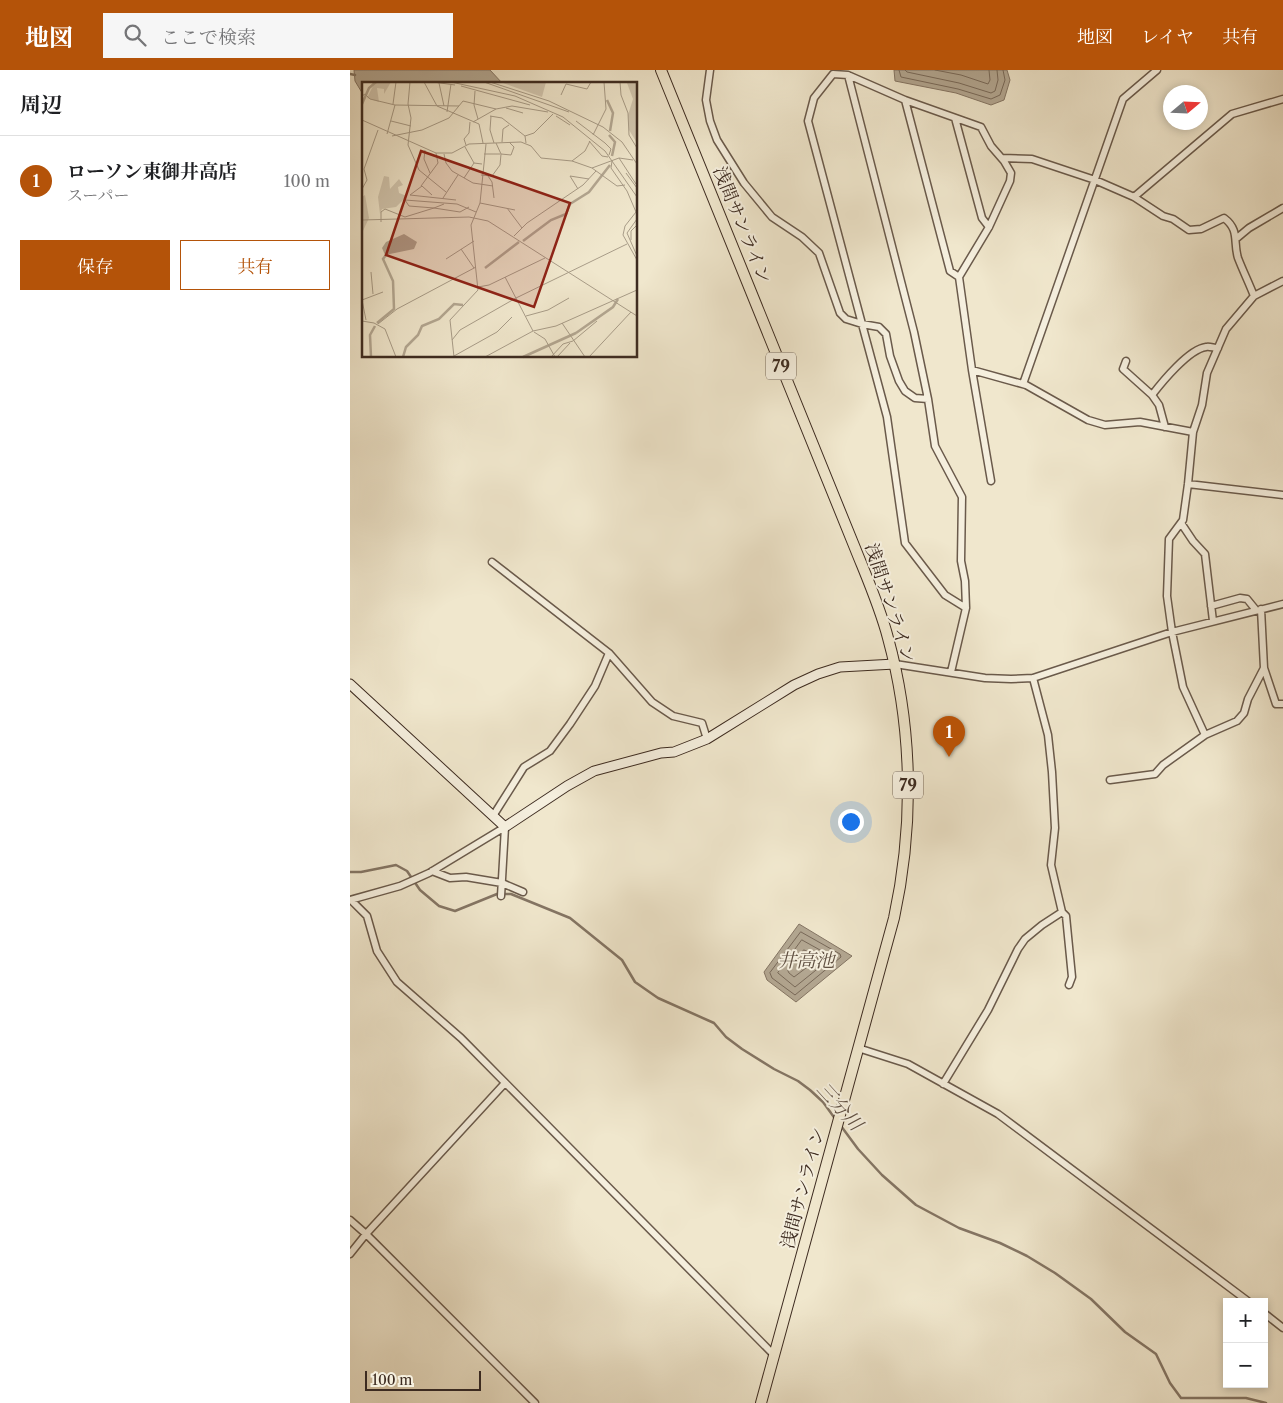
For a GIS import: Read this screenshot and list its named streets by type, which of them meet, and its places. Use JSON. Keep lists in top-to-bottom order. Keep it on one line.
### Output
{"streets":{"main road":["浅間サンライン","79"]},"water":["井高池","三分川"],"scale_bar":"100 m","north":"right","page":{"header":"地図","search":"ここで検索","nav":["地図","レイヤ","共有"],"heading":"周辺","list":[{"mark":"1","name":"ローソン東御井高店","note":"スーパー","value":"100 m"}],"buttons":["保存","共有"],"pins":"1","map_buttons":["+","−"],"scale":"100 m"}}
